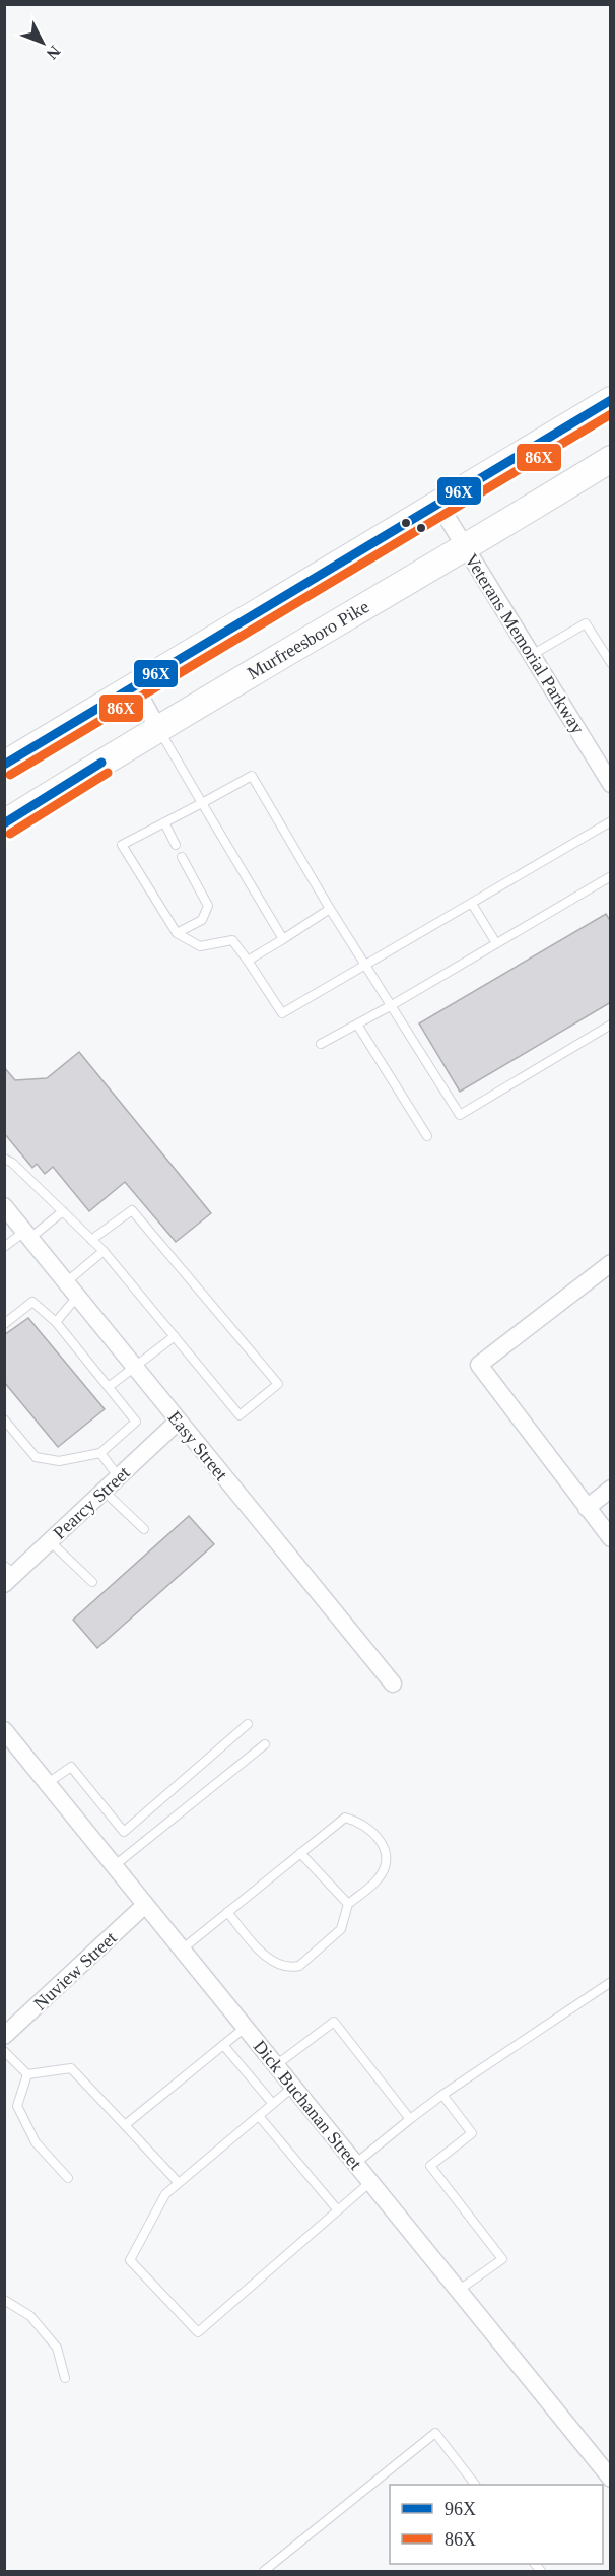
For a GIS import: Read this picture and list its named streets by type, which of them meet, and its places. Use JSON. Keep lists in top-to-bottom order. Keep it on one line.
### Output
{"streets":{"main road":["Murfreesboro Pike"],"street":["Veterans Memorial Parkway","Easy Street","Pearcy Street","Nuview Street","Dick Buchanan Street"]},"crossings":[["Murfreesboro Pike","Veterans Memorial Parkway"],["Easy Street","Pearcy Street"],["Nuview Street","Dick Buchanan Street"]],"lines":["transit line 96X","transit line 86X"],"legend":["96X","86X"],"north":"bottom right"}
